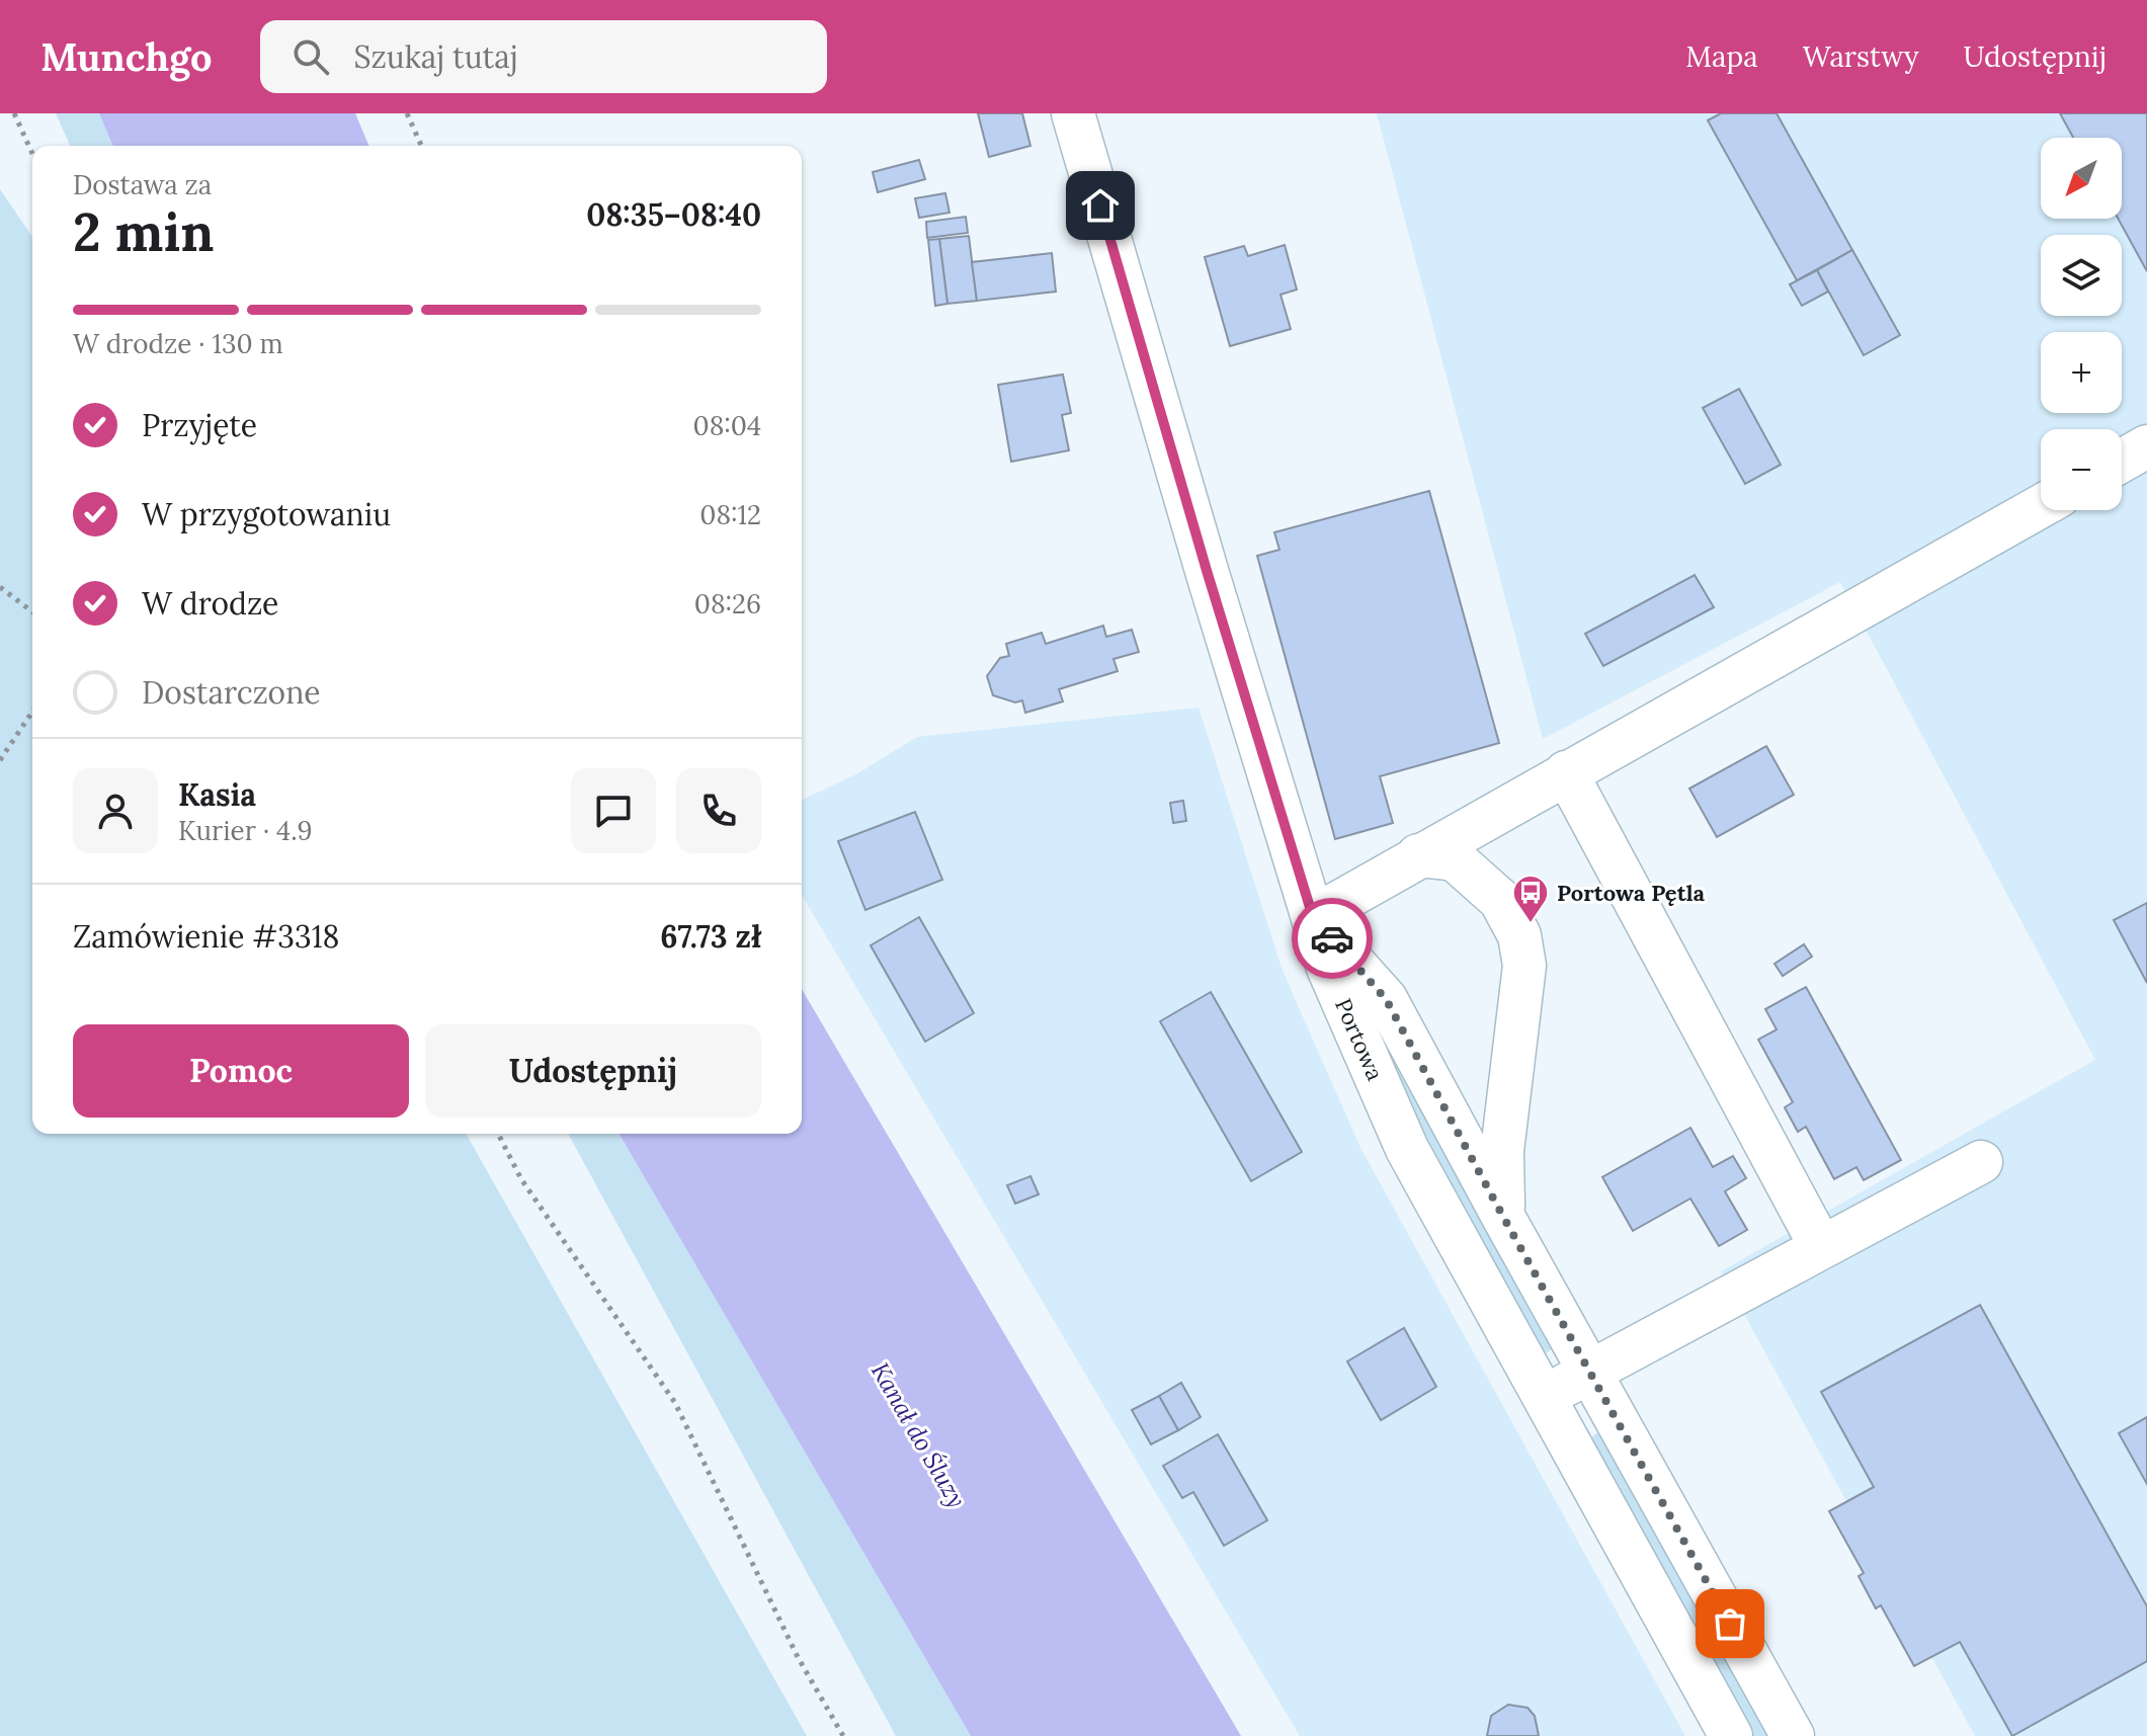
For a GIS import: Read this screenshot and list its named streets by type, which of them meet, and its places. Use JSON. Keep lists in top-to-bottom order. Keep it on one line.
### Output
{"streets":{"street":["Portowa"]},"water":["Kanał do Śluzy"],"places":{"bus stop":["Portowa Pętla"]},"north":"bottom left","page":{"header":"Munchgo","search":"Szukaj tutaj","nav":["Mapa","Warstwy","Udostępnij"],"map_buttons":["+","−"],"heading":["2 min","Dostawa za","08:35–08:40"],"panel":["Kasia","Kurier · 4.9","Zamówienie #3318","67.73 zł"],"bar":"W drodze · 130 m","list":[["Przyjęte","08:04"],["W przygotowaniu","08:12"],["W drodze","08:26"],"Dostarczone"],"buttons":["Pomoc","Udostępnij"]}}
